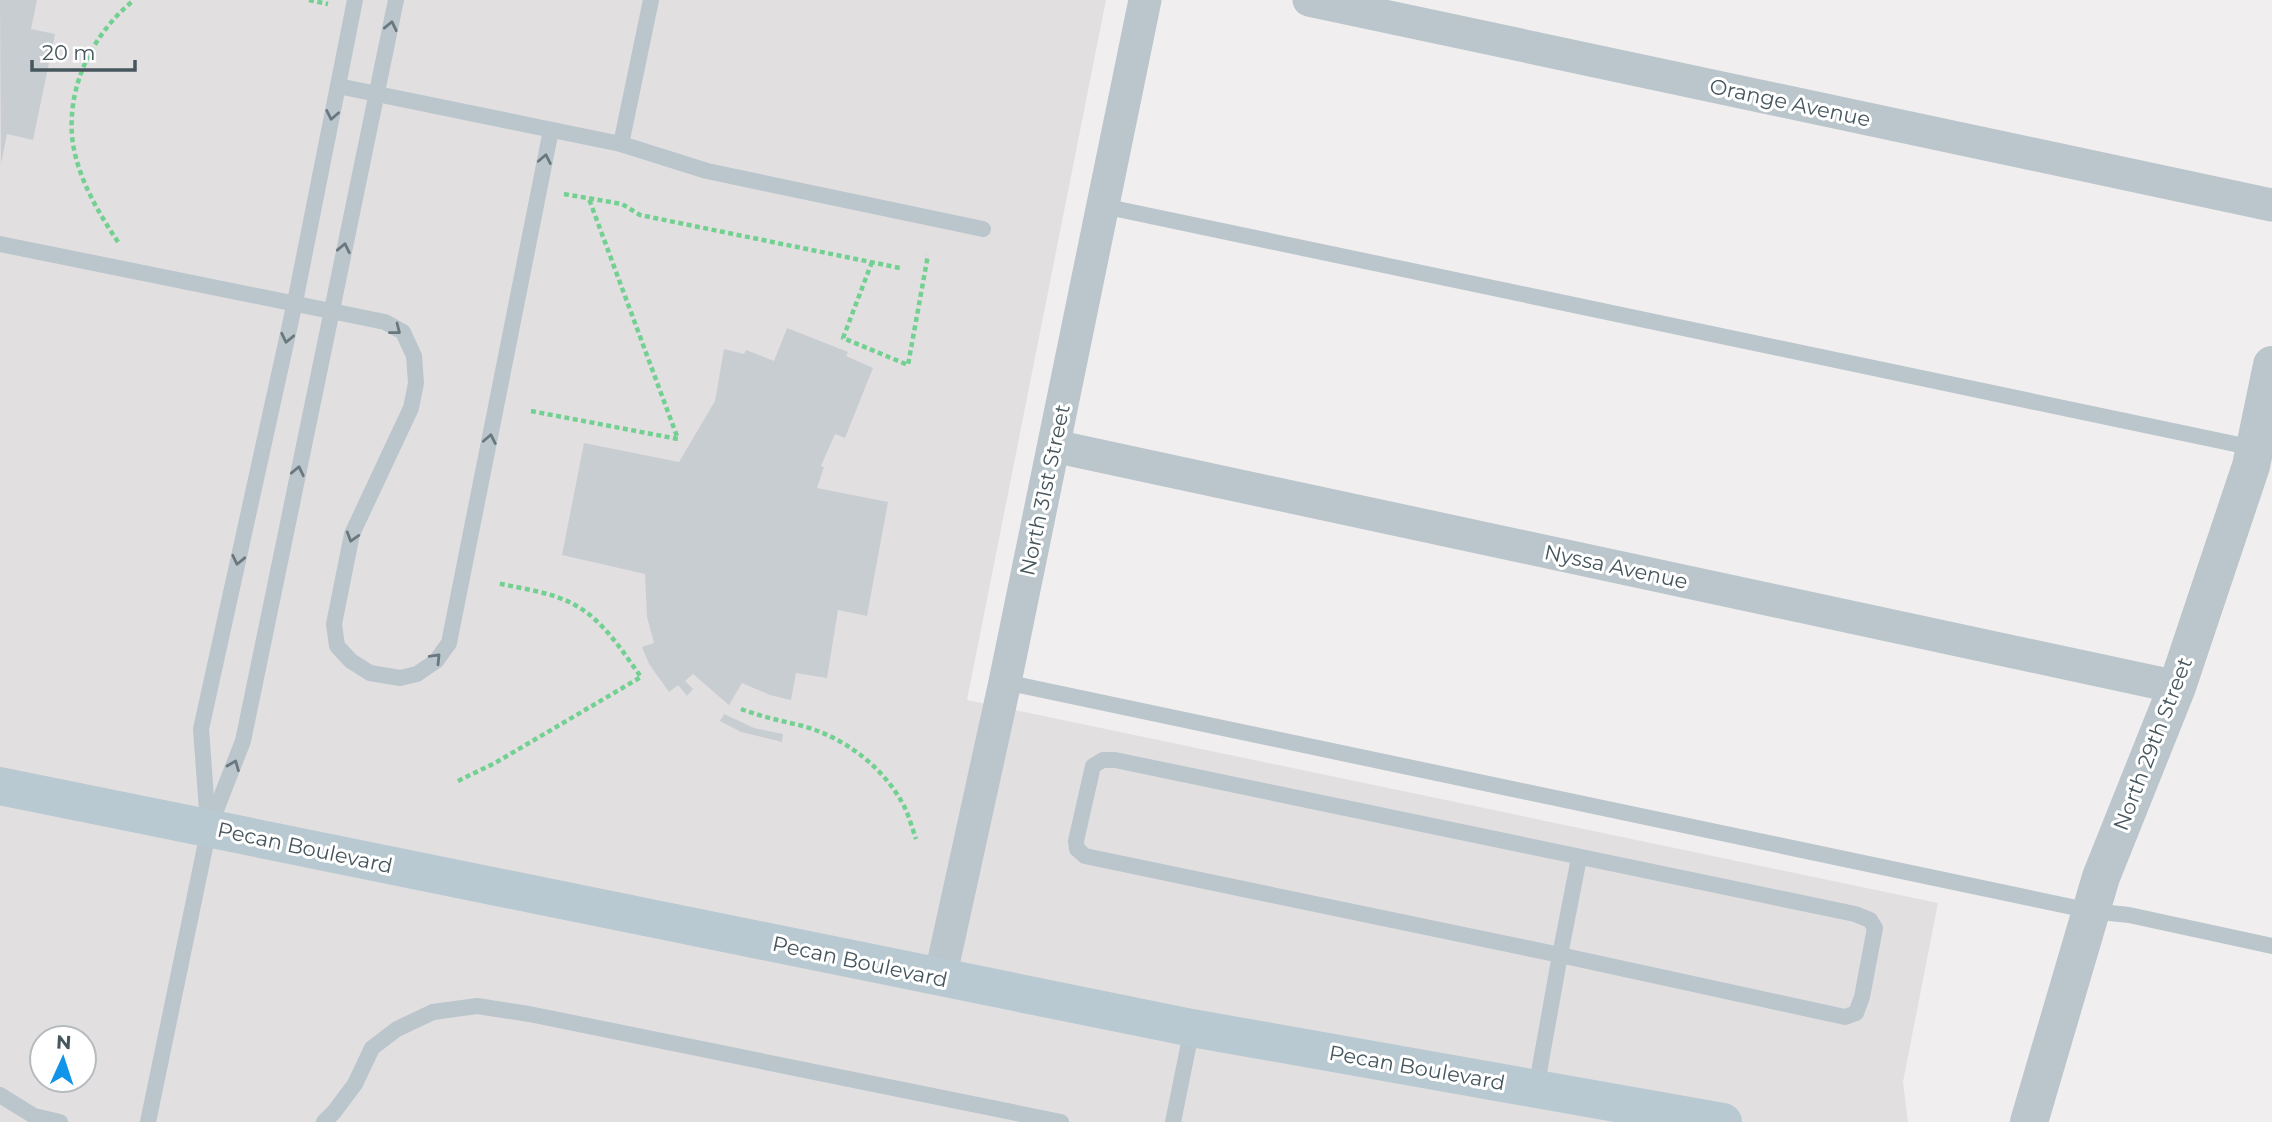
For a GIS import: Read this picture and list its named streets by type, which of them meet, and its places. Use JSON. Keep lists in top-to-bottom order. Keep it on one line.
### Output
{"streets":{"main road":["Pecan Boulevard"],"street":["Orange Avenue","North 31st Street","Nyssa Avenue","North 29th Street"]},"crossings":[["North 31st Street","Nyssa Avenue"],["North 31st Street","Pecan Boulevard"],["Nyssa Avenue","North 29th Street"]],"scale_bar":"20 m","north":"top"}
